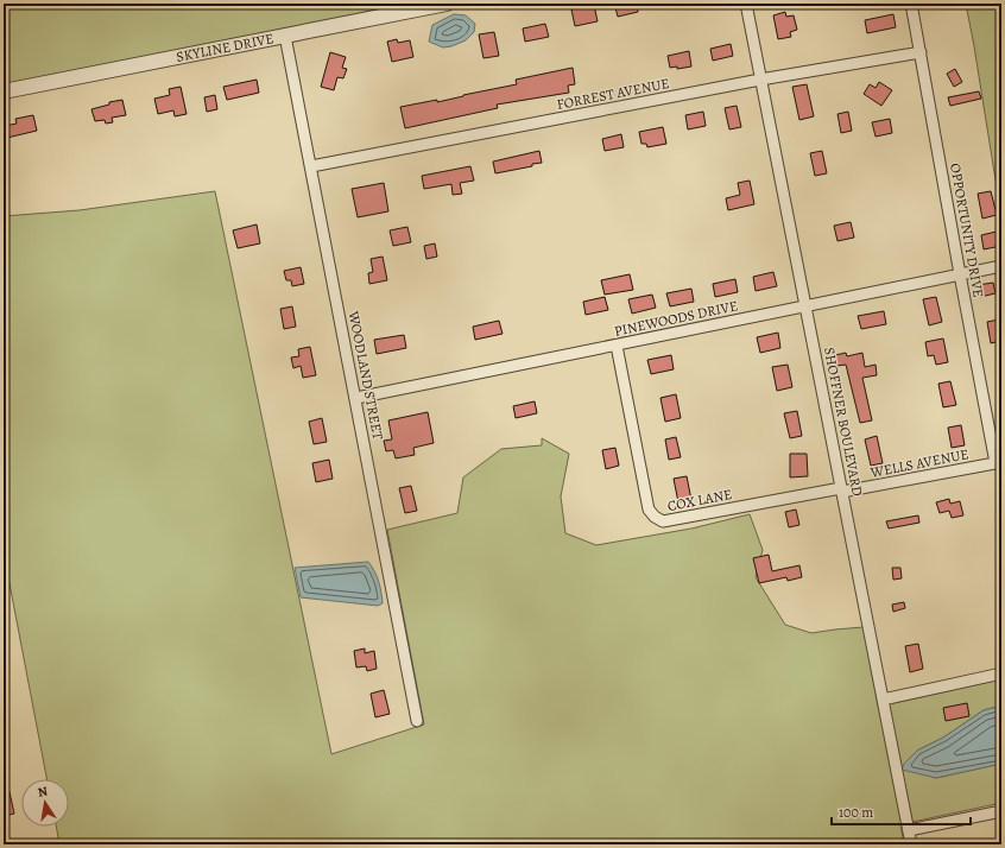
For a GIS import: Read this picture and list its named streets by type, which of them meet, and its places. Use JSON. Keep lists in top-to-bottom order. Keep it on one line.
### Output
{"streets":{"street":["SKYLINE DRIVE","FORREST AVENUE","OPPORTUNITY DRIVE","PINEWOODS DRIVE","WOODLAND STREET","SHOFFNER BOULEVARD","WELLS AVENUE","COX LANE"]},"crossings":[["SKYLINE DRIVE","WOODLAND STREET"],["FORREST AVENUE","OPPORTUNITY DRIVE"],["FORREST AVENUE","WOODLAND STREET"],["FORREST AVENUE","SHOFFNER BOULEVARD"],["OPPORTUNITY DRIVE","PINEWOODS DRIVE"],["OPPORTUNITY DRIVE","WELLS AVENUE"],["PINEWOODS DRIVE","WOODLAND STREET"],["PINEWOODS DRIVE","SHOFFNER BOULEVARD"],["PINEWOODS DRIVE","COX LANE"],["SHOFFNER BOULEVARD","WELLS AVENUE"],["SHOFFNER BOULEVARD","COX LANE"],["WELLS AVENUE","COX LANE"]],"scale_bar":"100 m","north":"top"}
